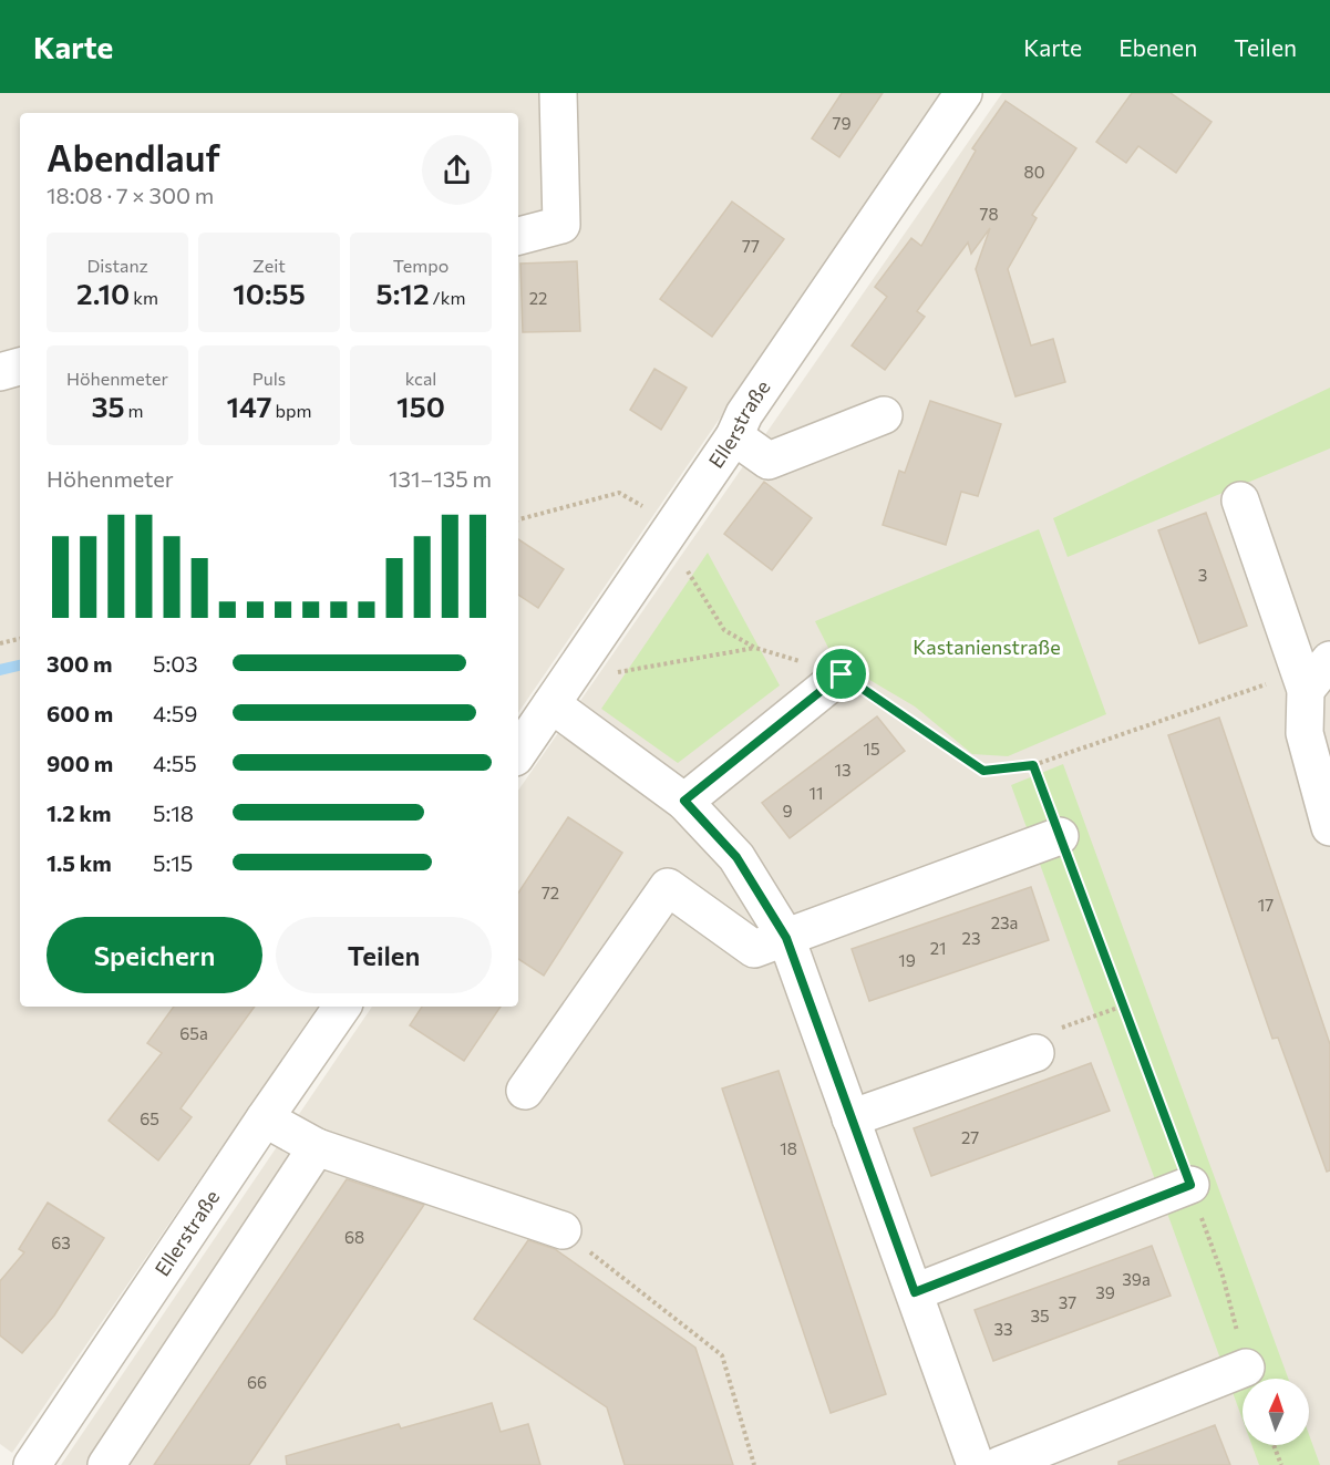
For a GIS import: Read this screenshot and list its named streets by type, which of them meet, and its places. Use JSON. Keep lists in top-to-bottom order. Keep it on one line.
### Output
{"streets":{"street":["Ellerstraße"]},"parks":["Kastanienstraße"],"house_numbers":["79","80","78","77","22","3","15","13","11","9","72","17","23a","23","21","19","65a","65","27","18","68","63","39a","39","37","35","33","66"],"north":"top","page":{"header":"Karte","nav":["Karte","Ebenen","Teilen"],"heading":["Abendlauf","18:08 · 7 × 300 m"],"stats":[["Distanz","2.10 km"],["Zeit","10:55"],["Tempo","5:12 /km"],["Höhenmeter","35 m"],["Puls","147 bpm"],["kcal","150"]],"chart":["Höhenmeter","131–135 m"],"list":[{"name":"300 m","note":"5:03"},{"name":"600 m","note":"4:59"},{"name":"900 m","note":"4:55"},{"name":"1.2 km","note":"5:18"},{"name":"1.5 km","note":"5:15"}],"buttons":["Speichern","Teilen"]}}
